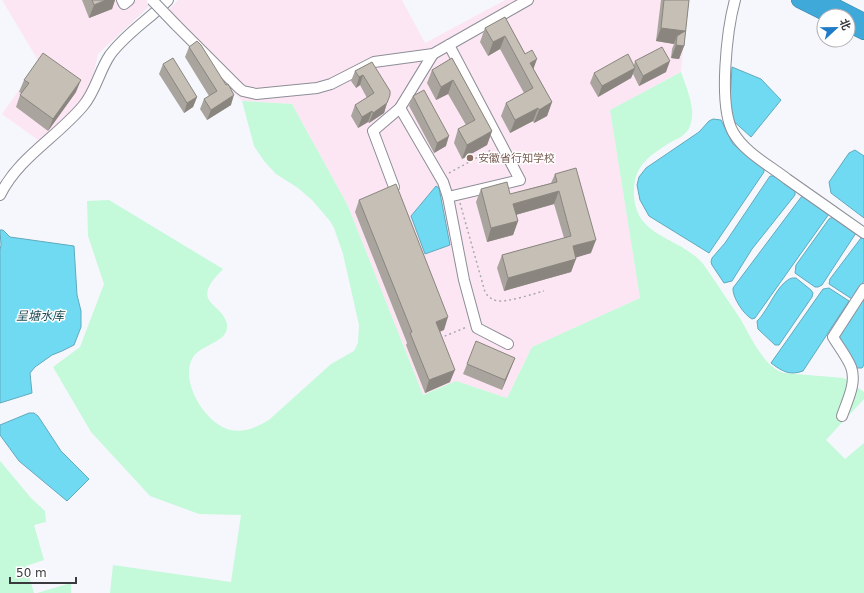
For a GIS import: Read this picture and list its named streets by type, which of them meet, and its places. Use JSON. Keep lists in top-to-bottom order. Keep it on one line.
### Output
{"water":["呈塘水库"],"places":["安徽省行知学校"],"scale_bar":"50 m","north":"right"}
